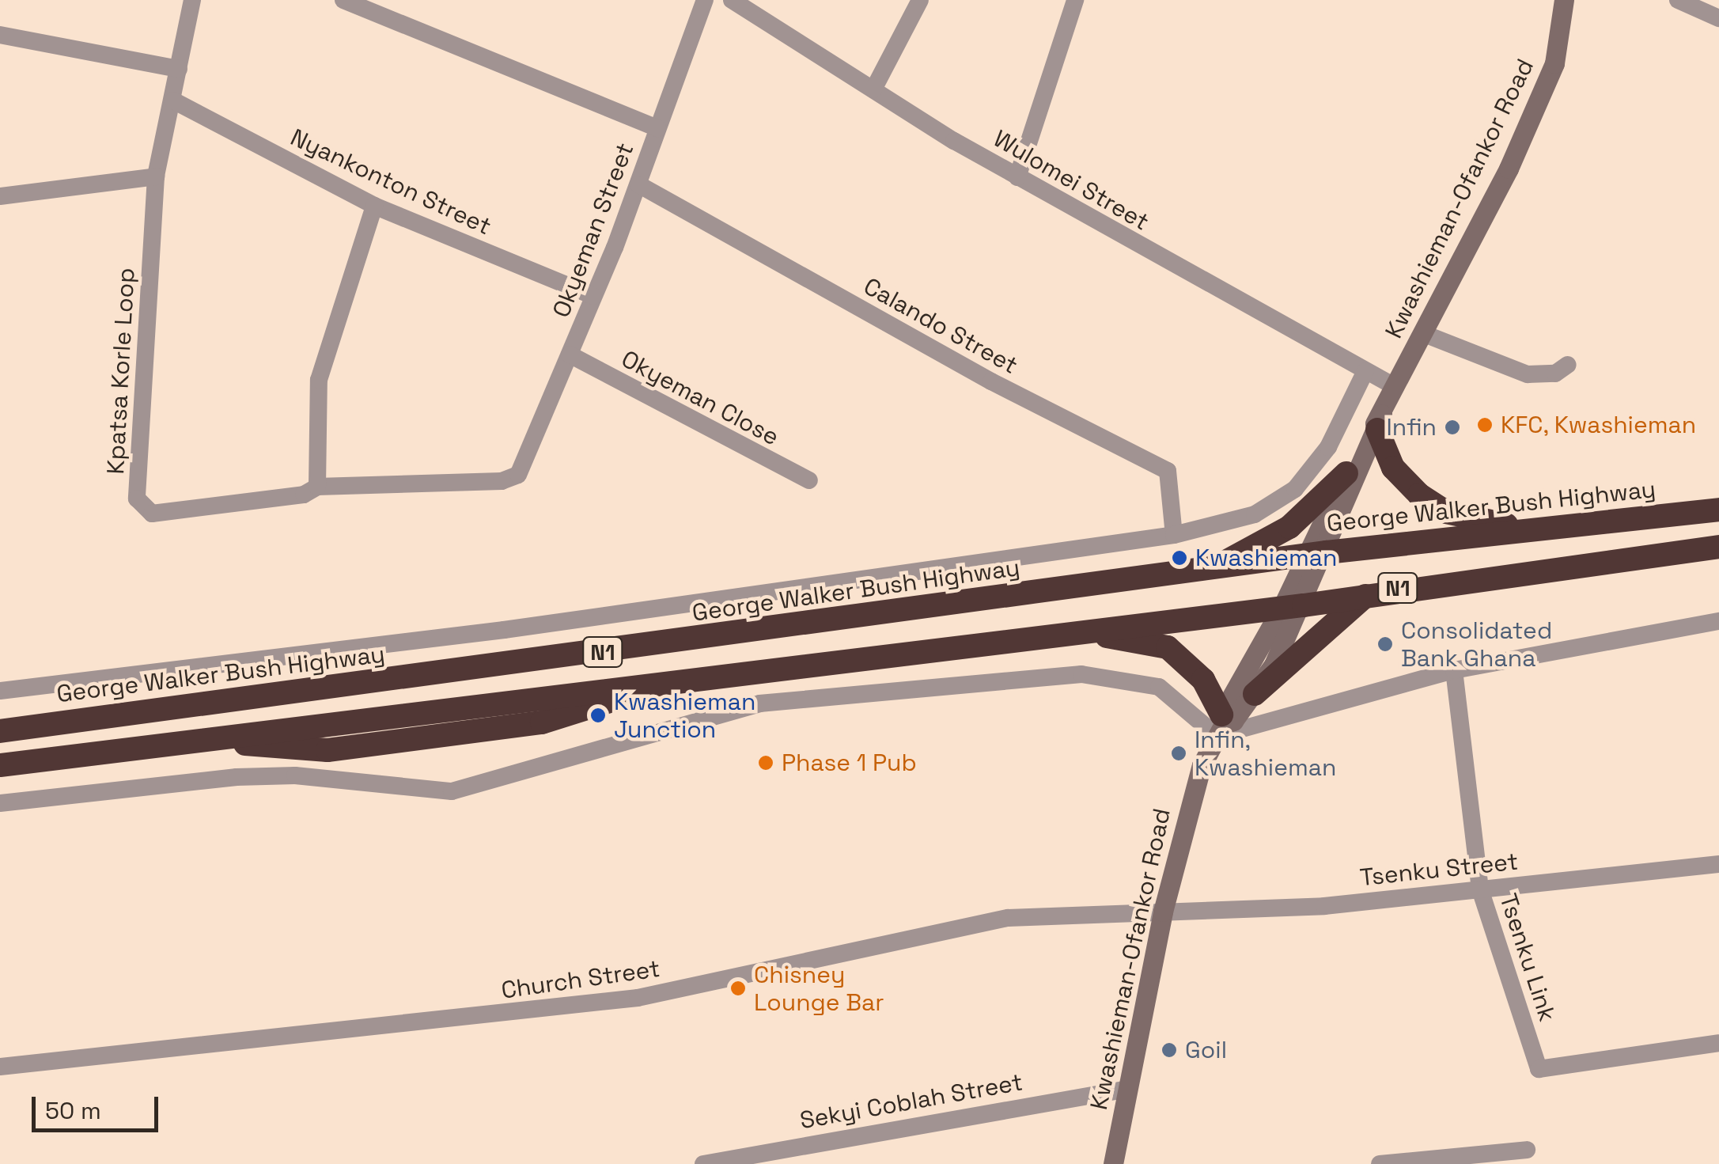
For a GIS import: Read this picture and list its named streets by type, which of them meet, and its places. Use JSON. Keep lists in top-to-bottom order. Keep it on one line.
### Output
{"streets":{"highway":["George Walker Bush Highway","N1"],"main road":["Kwashieman-Ofankor Road"],"street":["Wulomei Street","Nyankonton Street","Okyeman Street","Calando Street","Kpatsa Korle Loop","Okyeman Close","Tsenku Street","Tsenku Link","Church Street","Sekyi Coblah Street"]},"crossings":[["Wulomei Street","Kwashieman-Ofankor Road"],["Wulomei Street","George Walker Bush Highway"],["Nyankonton Street","Okyeman Street"],["Nyankonton Street","Kpatsa Korle Loop"],["Kwashieman-Ofankor Road","George Walker Bush Highway"],["Kwashieman-Ofankor Road","N1"],["Kwashieman-Ofankor Road","Tsenku Street"],["Kwashieman-Ofankor Road","Church Street"],["Kwashieman-Ofankor Road","Sekyi Coblah Street"],["Okyeman Street","Calando Street"],["Okyeman Street","Kpatsa Korle Loop"],["Okyeman Street","Okyeman Close"],["Calando Street","George Walker Bush Highway"],["Tsenku Street","Tsenku Link"],["Tsenku Street","Church Street"]],"places":["KFC, Kwashieman","Infin","Kwashieman","Consolidated Bank Ghana","Kwashieman Junction","Infin, Kwashieman","Phase 1 Pub","Chisney Lounge Bar","Goil"],"scale_bar":"50 m"}
